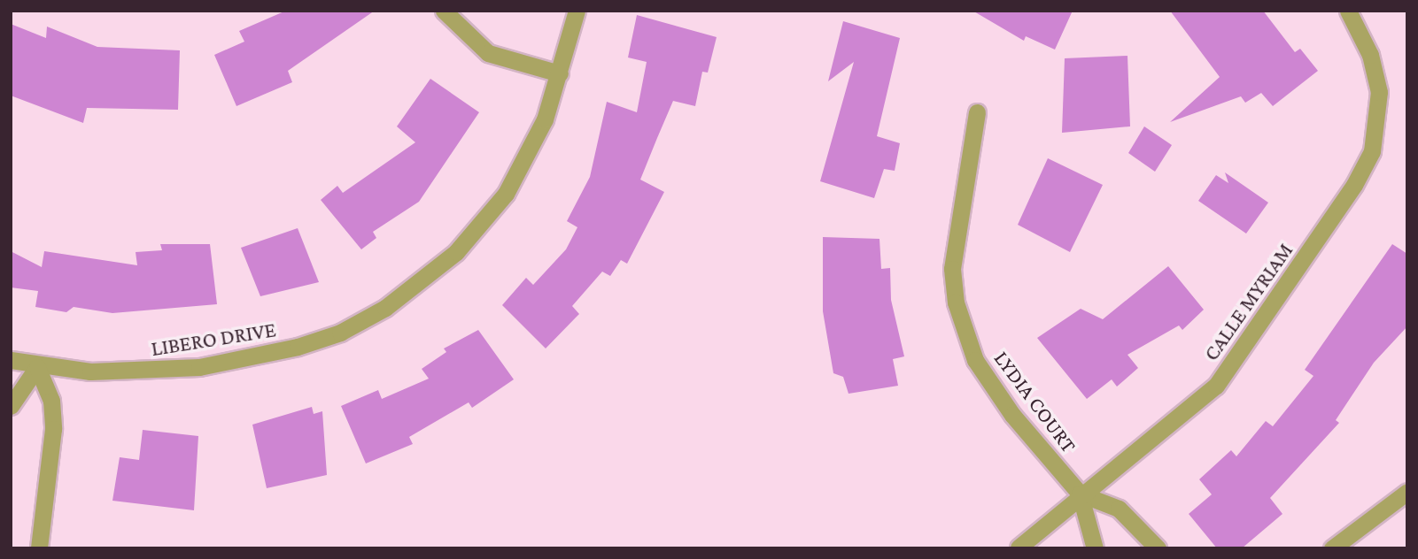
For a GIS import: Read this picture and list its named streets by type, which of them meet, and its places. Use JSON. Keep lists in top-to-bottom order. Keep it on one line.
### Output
{"streets":{"street":["CALLE MYRIAM","LIBERO DRIVE","LYDIA COURT"]},"crossings":[["CALLE MYRIAM","LYDIA COURT"]]}
